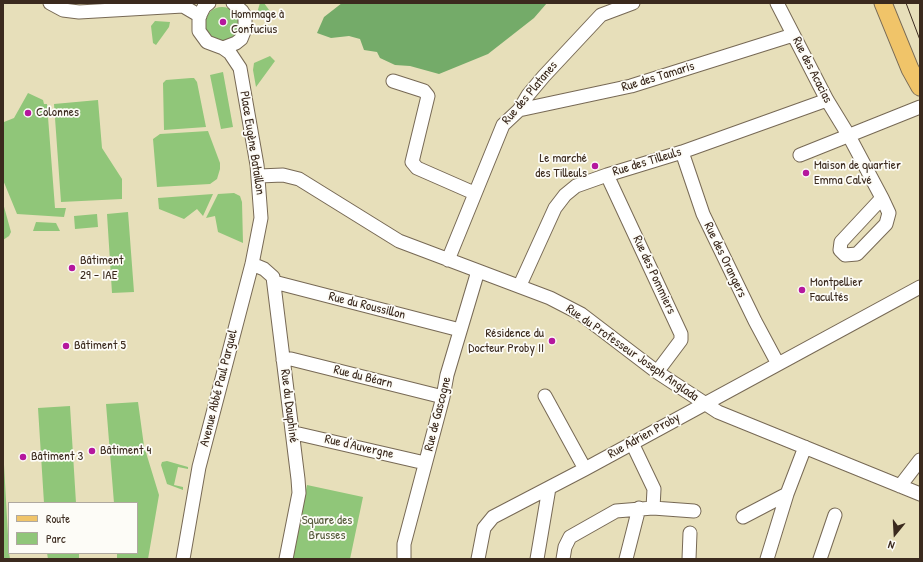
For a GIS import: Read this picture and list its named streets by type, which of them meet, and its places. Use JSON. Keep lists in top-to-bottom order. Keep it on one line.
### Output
{"streets":{"street":["Rue des Acacias","Rue des Tamaris","Rue des Platanes","Place Eugène Bataillon","Rue des Tilleuls","Rue des Orangers","Rue des Pommiers","Rue du Roussillon","Rue du Professeur Joseph Anglada","Rue du Béarn","Avenue Abbé Paul Parguel","Rue du Dauphiné","Rue de Gascogne","Rue Adrien Proby","Rue d'Auvergne"]},"crossings":[["Rue des Acacias","Rue des Tamaris"],["Rue des Acacias","Rue des Tilleuls"],["Rue des Tamaris","Rue des Platanes"],["Rue des Platanes","Rue du Professeur Joseph Anglada"],["Place Eugène Bataillon","Rue du Professeur Joseph Anglada"],["Place Eugène Bataillon","Avenue Abbé Paul Parguel"],["Rue des Tilleuls","Rue des Orangers"],["Rue des Tilleuls","Rue des Pommiers"],["Rue des Tilleuls","Rue du Professeur Joseph Anglada"],["Rue des Orangers","Rue Adrien Proby"],["Rue des Pommiers","Rue du Professeur Joseph Anglada"],["Rue du Roussillon","Rue du Dauphiné"],["Rue du Roussillon","Rue de Gascogne"],["Rue du Professeur Joseph Anglada","Rue de Gascogne"],["Rue du Professeur Joseph Anglada","Rue Adrien Proby"],["Rue du Béarn","Rue du Dauphiné"],["Rue du Béarn","Rue de Gascogne"],["Rue du Dauphiné","Rue d'Auvergne"],["Rue de Gascogne","Rue d'Auvergne"]],"parks":["Square des Brusses"],"places":["Hommage à Confucius","Colonnes","Le marché des Tilleuls","Maison de quartier Emma Calvé","Bâtiment 29 – IAE","Montpellier Facultés","Résidence du Docteur Proby II","Bâtiment 5","Bâtiment 4","Bâtiment 3"],"legend":["Route","Parc"],"north":"bottom"}
